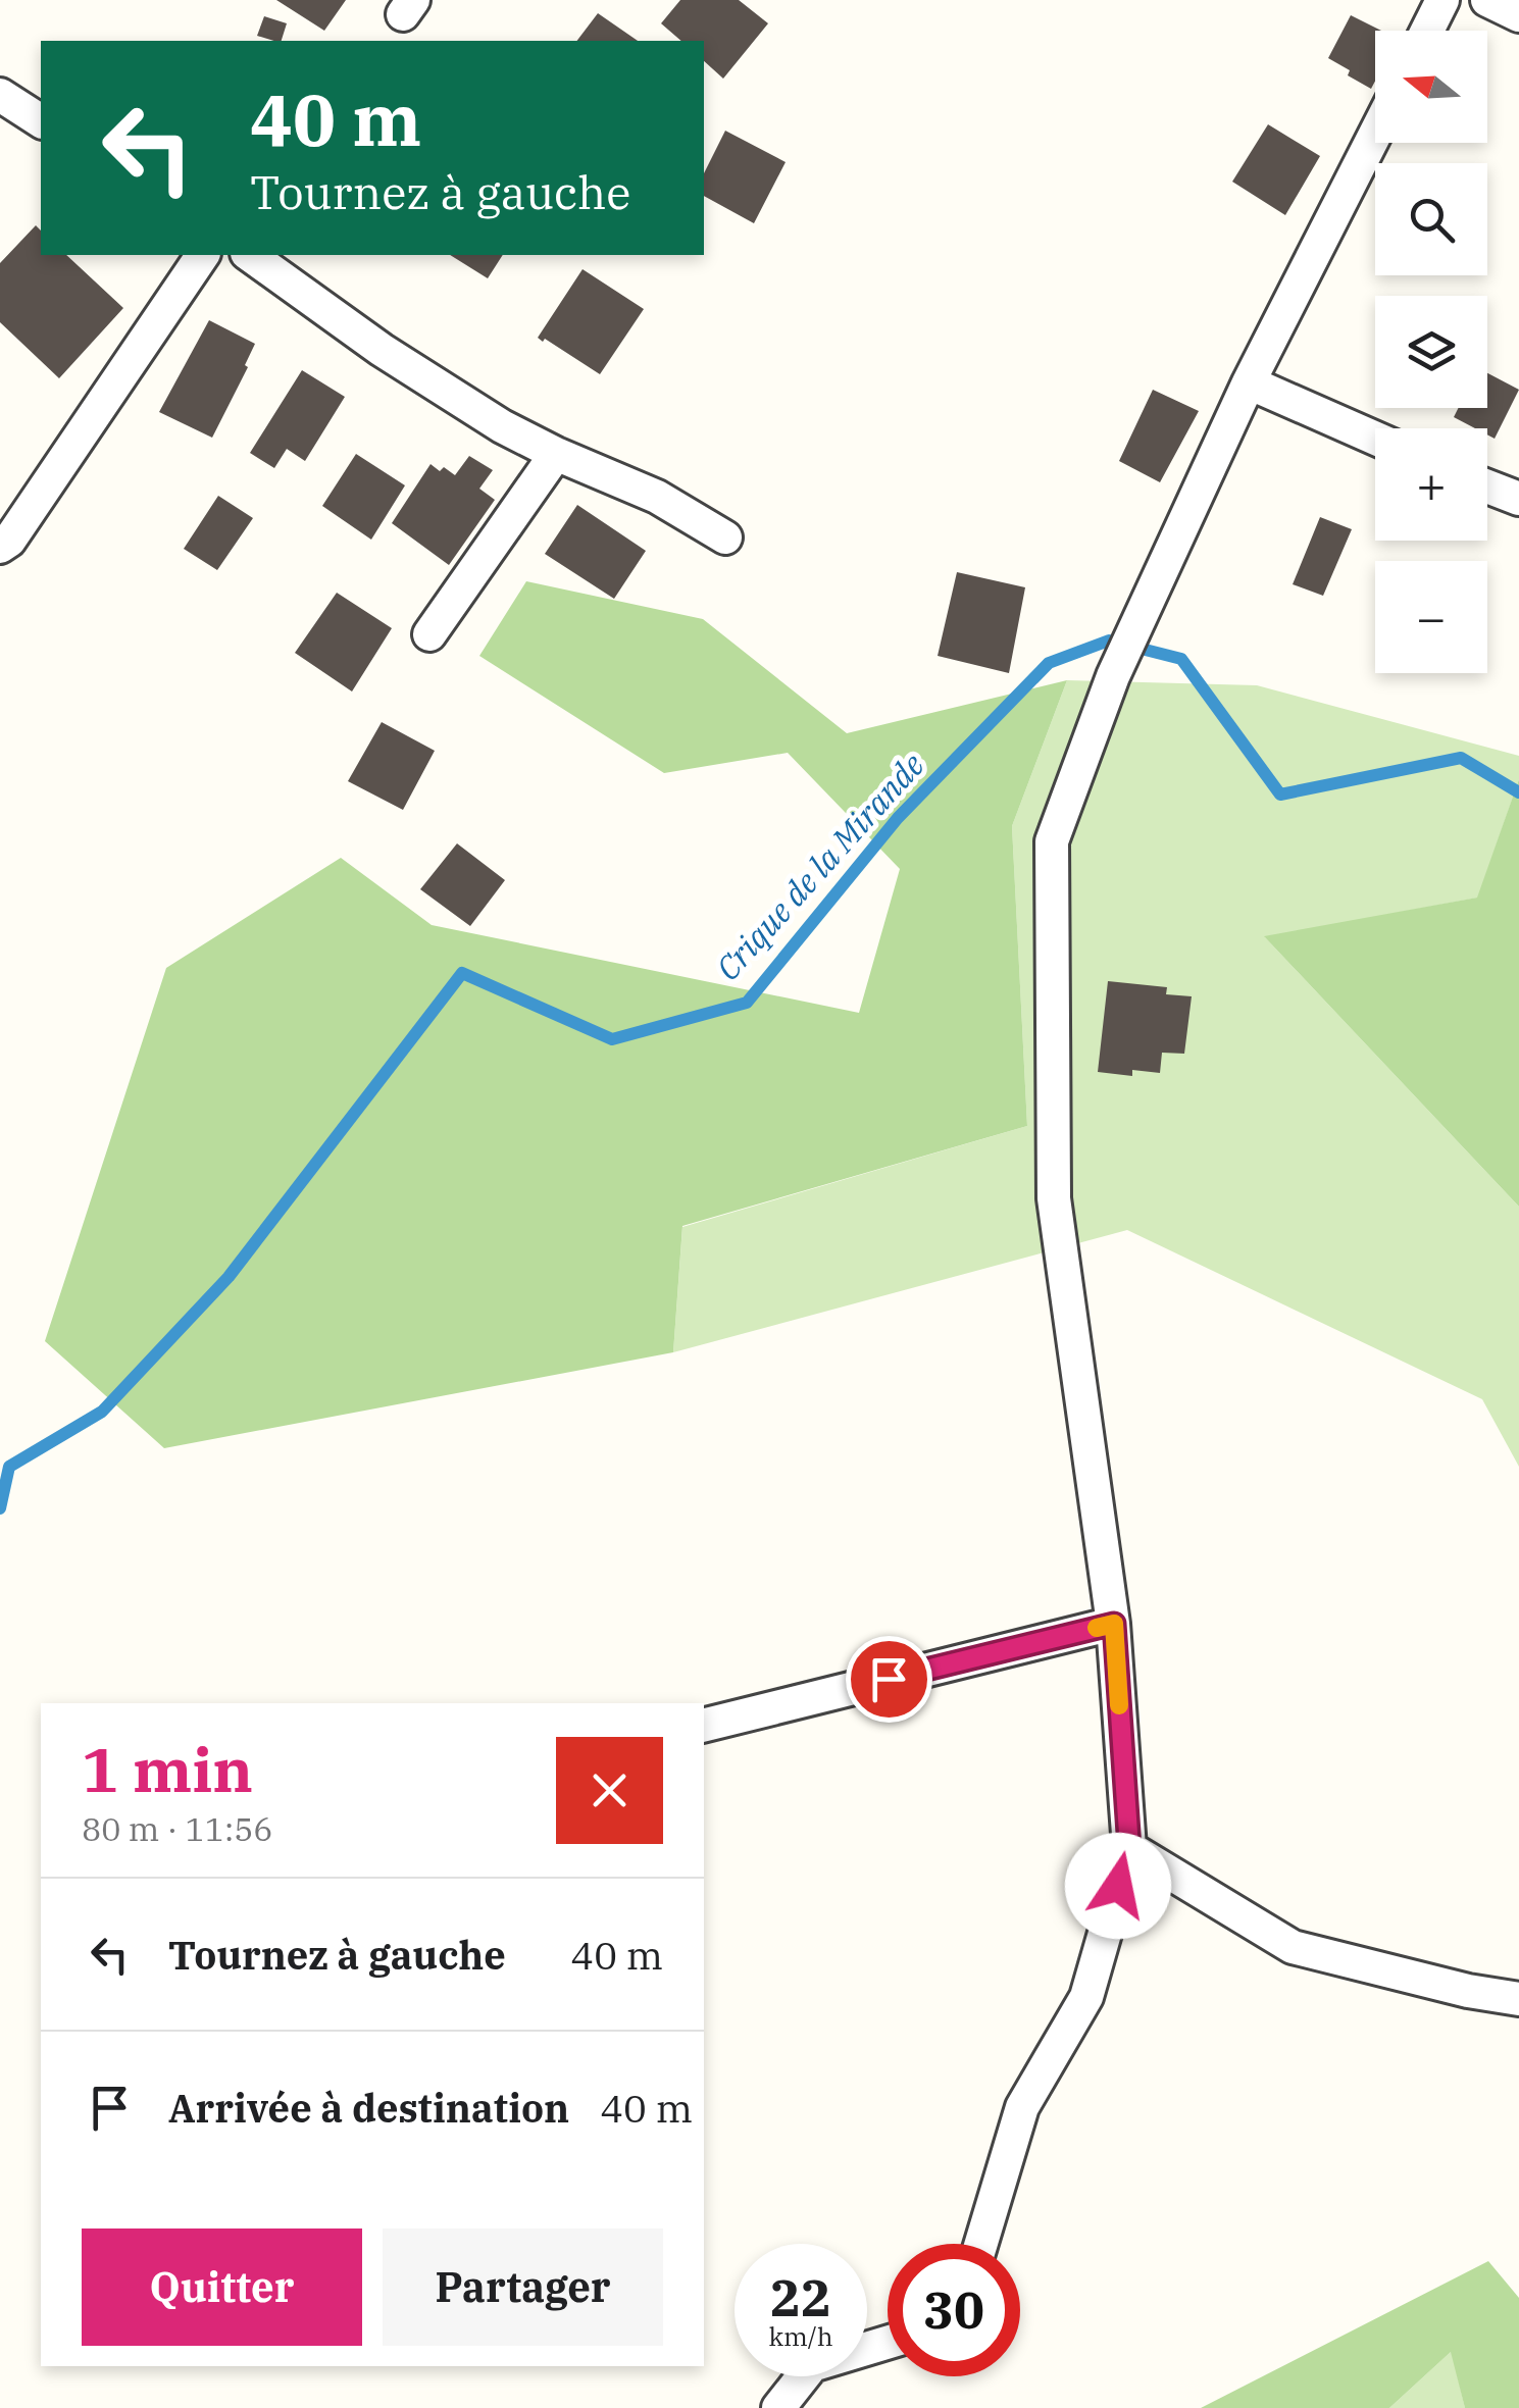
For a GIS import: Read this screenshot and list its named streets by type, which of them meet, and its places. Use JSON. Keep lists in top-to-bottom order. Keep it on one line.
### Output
{"water":["Crique de la Mirande"],"north":"left","page":{"map_buttons":["+","−"],"turn":["40 m","Tournez à gauche"],"heading":["1 min","80 m · 11:56"],"list":[{"name":"Tournez à gauche","value":"40 m"},{"name":"Arrivée à destination","value":"40 m"}],"buttons":["Quitter","Partager"],"speed":"22 km/h","limit":"30"}}
